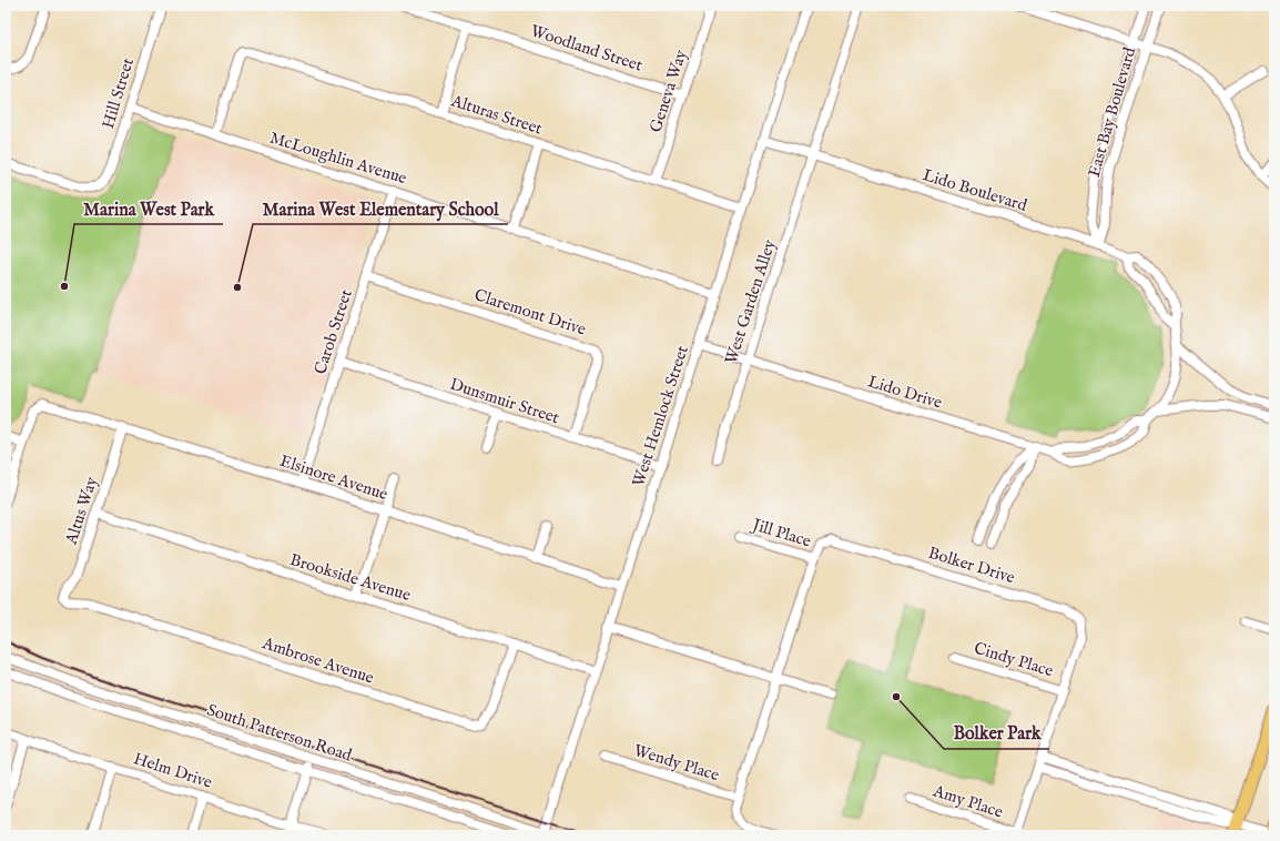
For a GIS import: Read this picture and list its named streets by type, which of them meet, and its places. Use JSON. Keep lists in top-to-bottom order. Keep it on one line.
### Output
{"streets":{"street":["Woodland Street","Geneva Way","Hill Street","East Bay Boulevard","Alturas Street","McLoughlin Avenue","Lido Boulevard","West Garden Alley","Claremont Drive","Carob Street","Lido Drive","Dunsmuir Street","West Hemlock Street","Elsinore Avenue","Altus Way","Jill Place","Bolker Drive","Brookside Avenue","Cindy Place","Ambrose Avenue","South Patterson Road","Wendy Place","Helm Drive","Amy Place"]},"crossings":[["Woodland Street","Geneva Way"],["Geneva Way","Alturas Street"],["Hill Street","McLoughlin Avenue"],["East Bay Boulevard","Lido Boulevard"],["Alturas Street","McLoughlin Avenue"],["Alturas Street","West Hemlock Street"],["McLoughlin Avenue","Carob Street"],["McLoughlin Avenue","West Hemlock Street"],["Lido Boulevard","West Garden Alley"],["Lido Boulevard","Lido Drive"],["Lido Boulevard","West Hemlock Street"],["West Garden Alley","Lido Drive"],["Claremont Drive","Carob Street"],["Claremont Drive","Dunsmuir Street"],["Carob Street","Dunsmuir Street"],["Carob Street","Elsinore Avenue"],["Lido Drive","West Hemlock Street"],["Dunsmuir Street","West Hemlock Street"],["West Hemlock Street","Elsinore Avenue"],["West Hemlock Street","Brookside Avenue"],["West Hemlock Street","South Patterson Road"],["Elsinore Avenue","Altus Way"],["Altus Way","Brookside Avenue"],["Altus Way","Ambrose Avenue"],["Jill Place","Bolker Drive"],["Bolker Drive","Cindy Place"],["Bolker Drive","Wendy Place"],["Bolker Drive","Amy Place"],["Brookside Avenue","Ambrose Avenue"]],"places":["Marina West Park","Marina West Elementary School","Bolker Park"]}
